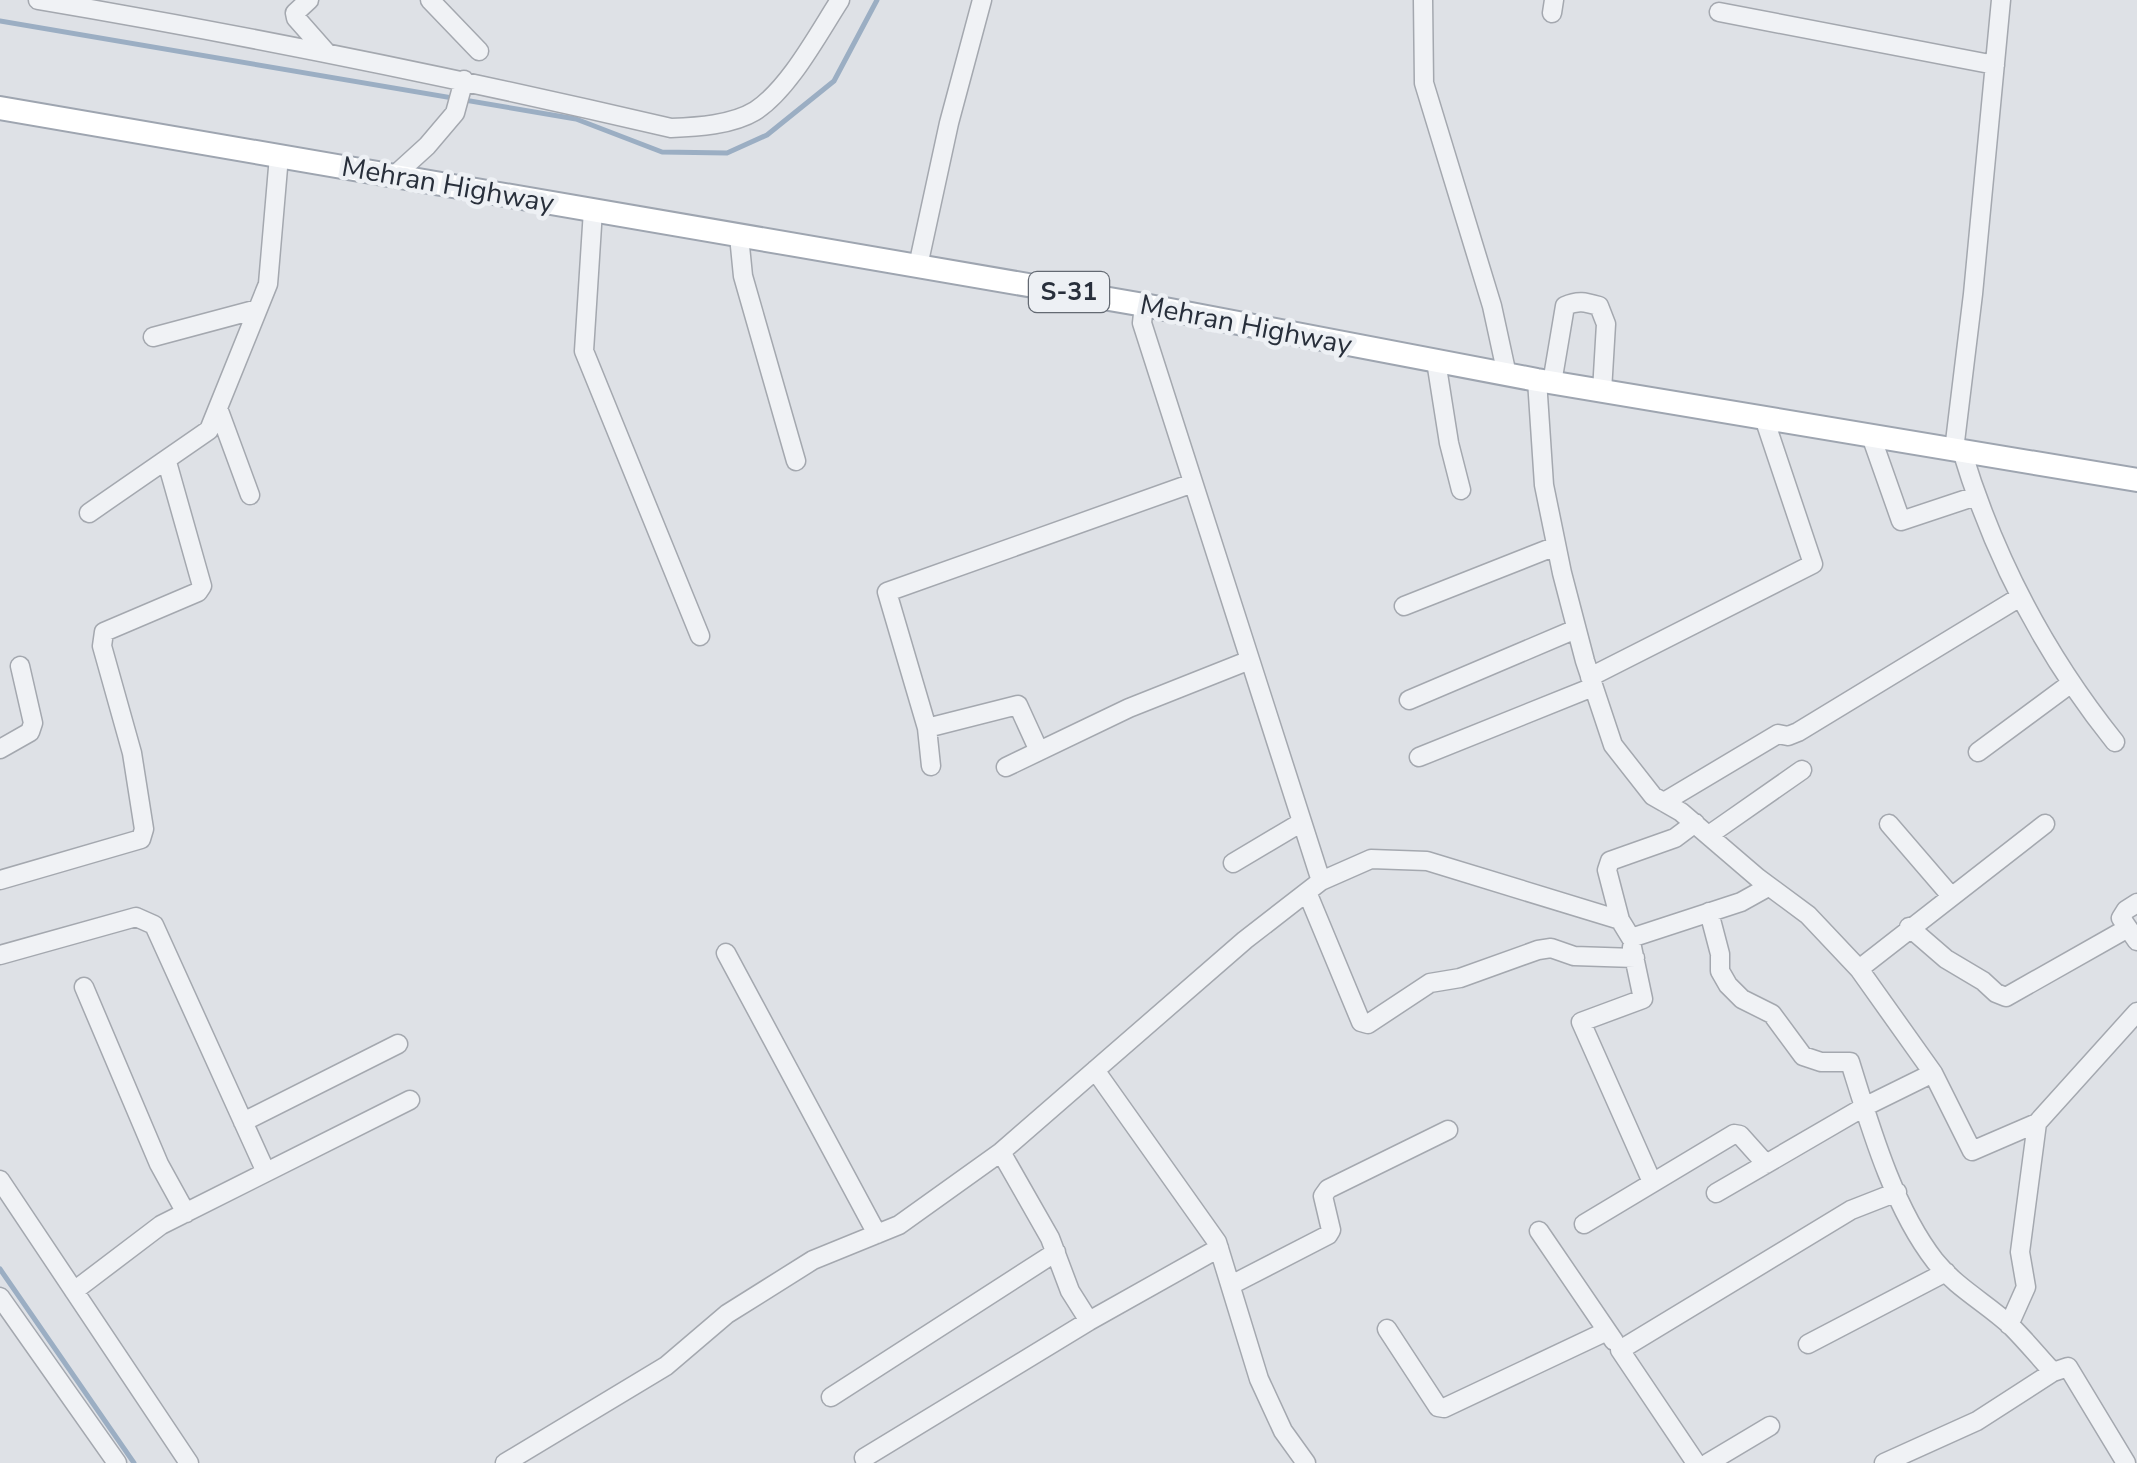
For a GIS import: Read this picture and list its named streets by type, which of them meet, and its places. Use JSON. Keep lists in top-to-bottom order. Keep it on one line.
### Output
{"streets":{"main road":["Mehran Highway","S-31"]}}
